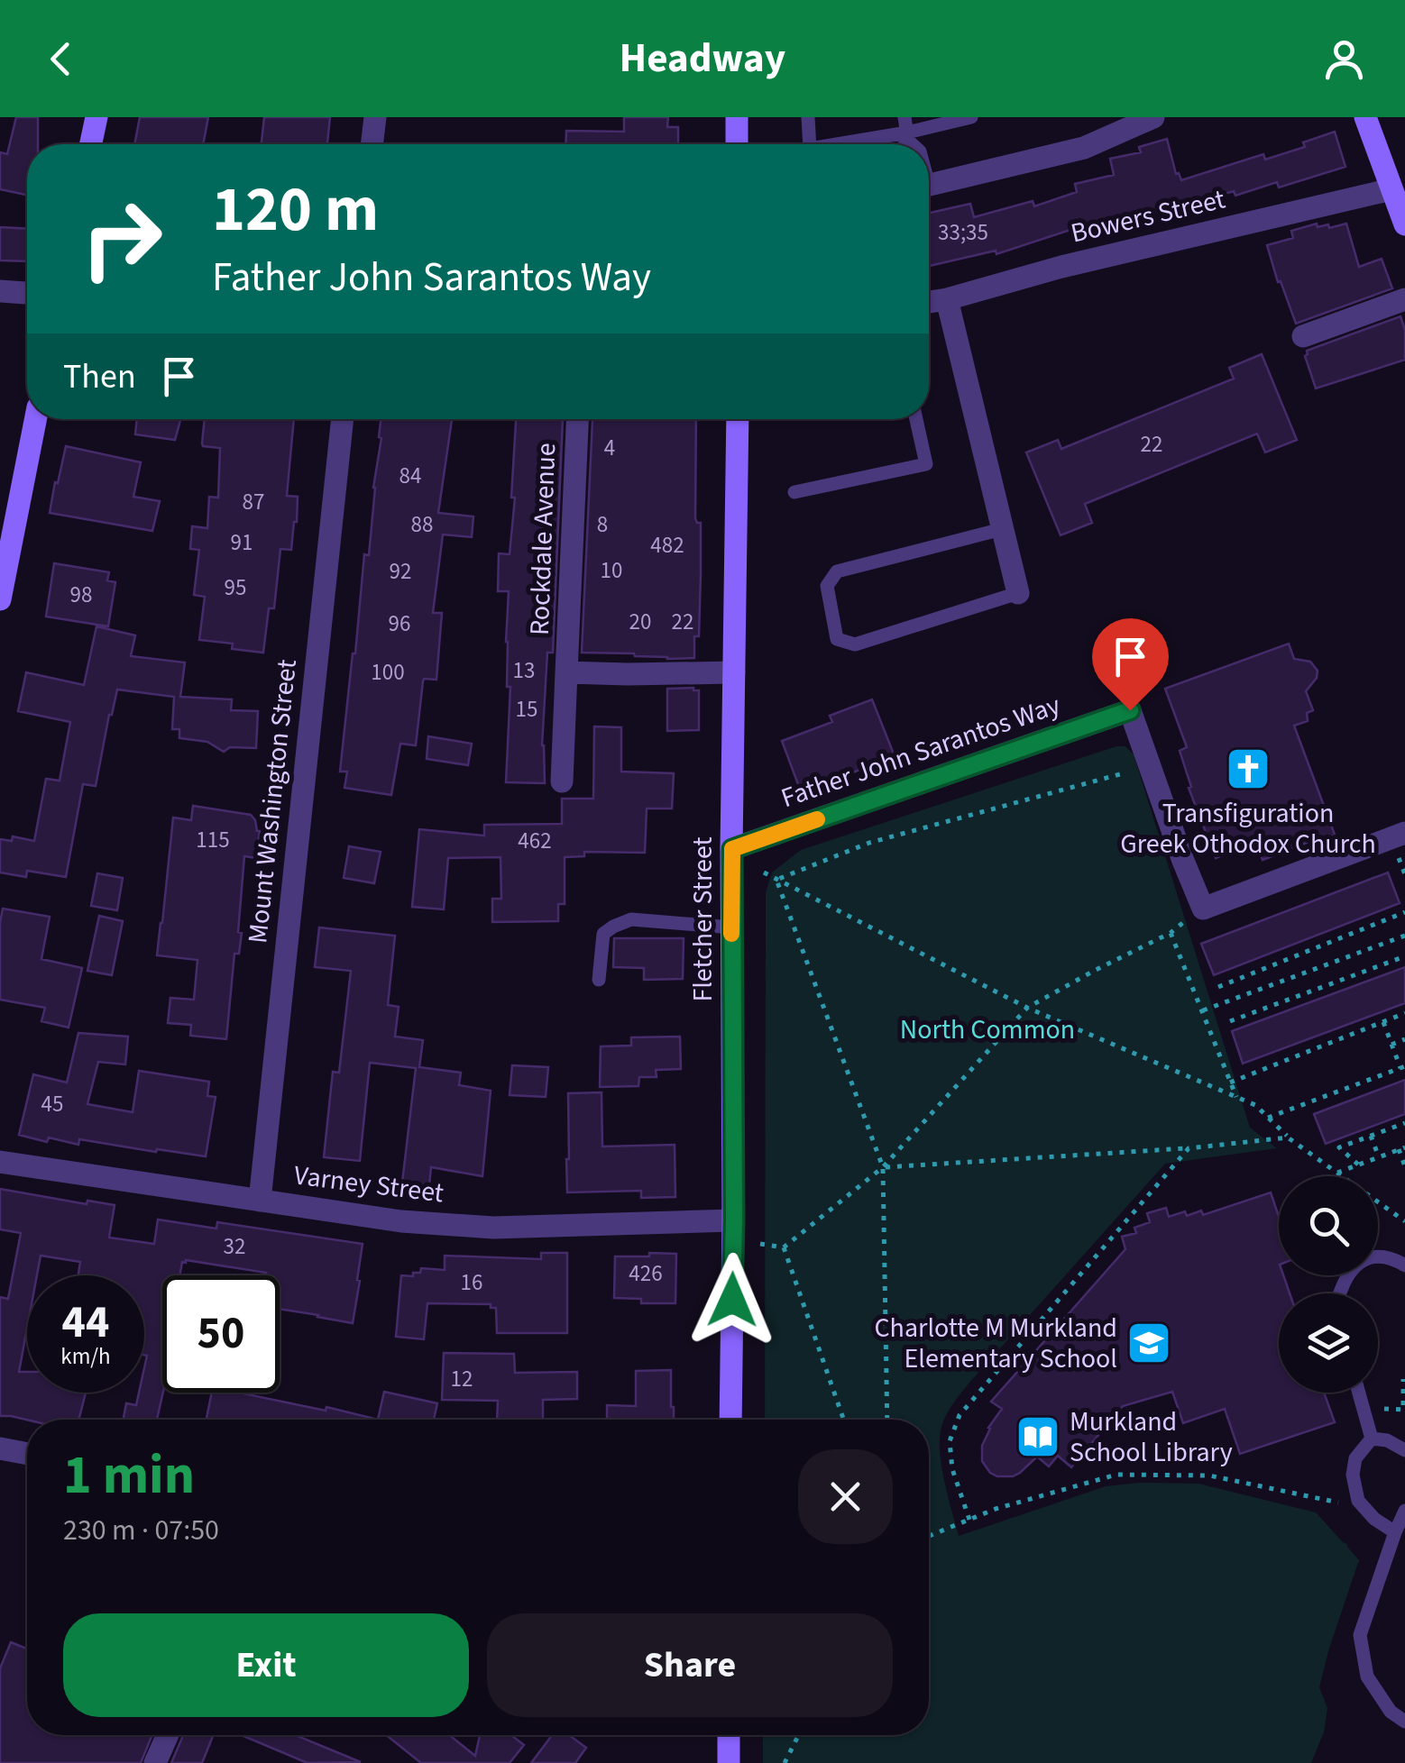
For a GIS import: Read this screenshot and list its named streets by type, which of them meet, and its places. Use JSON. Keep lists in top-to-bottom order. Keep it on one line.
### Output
{"streets":{"main road":["Fletcher Street"],"street":["Bowers Street","Rockdale Avenue","Father John Sarantos Way","Mount Washington Street","Varney Street"]},"crossings":[["Rockdale Avenue","Fletcher Street"],["Father John Sarantos Way","Fletcher Street"],["Mount Washington Street","Varney Street"],["Fletcher Street","Varney Street"]],"parks":["North Common"],"places":{"church":["Transfiguration Greek Othodox Church"],"school or university":["Charlotte M Murkland Elementary School"],"library":["Murkland School Library"]},"house_numbers":["33;35","22","4","84","87","88","8","91","482","10","92","95","98","20","22","96","13","100","15","115","462","45","32","426","16","12"],"page":{"header":"Headway","turn":["120 m","Father John Sarantos Way"],"then":"Then","speed":"44 km/h","limit":"50","heading":["1 min","230 m · 07:50"],"buttons":["Exit","Share"]}}
